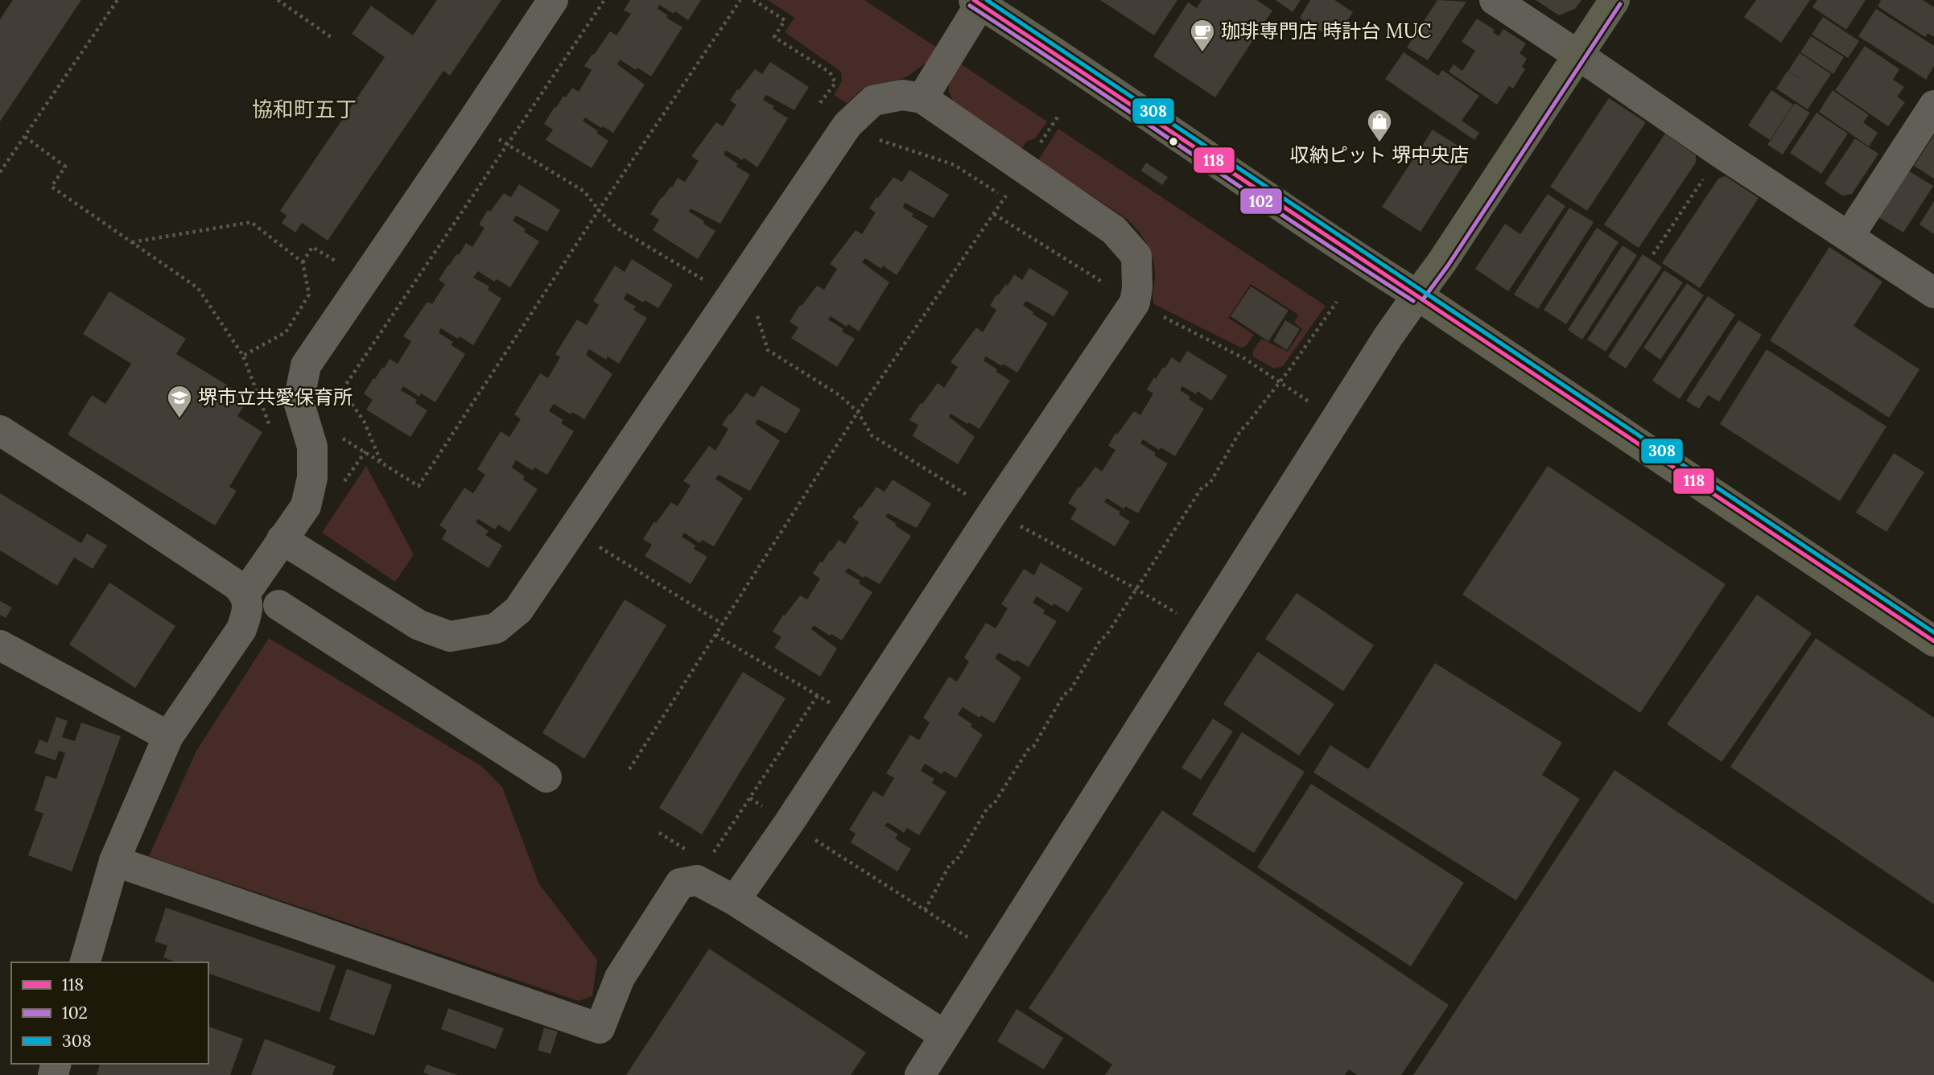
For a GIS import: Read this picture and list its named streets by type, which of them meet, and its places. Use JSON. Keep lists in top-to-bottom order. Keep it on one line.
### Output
{"districts":["協和町五丁"],"places":{"cafe":["珈琲専門店 時計台 MUC"],"shop":["収納ピット 堺中央店"],"school or university":["堺市立共愛保育所"]},"lines":["transit line 118","transit line 308","transit line 102"],"legend":["118","102","308"]}
